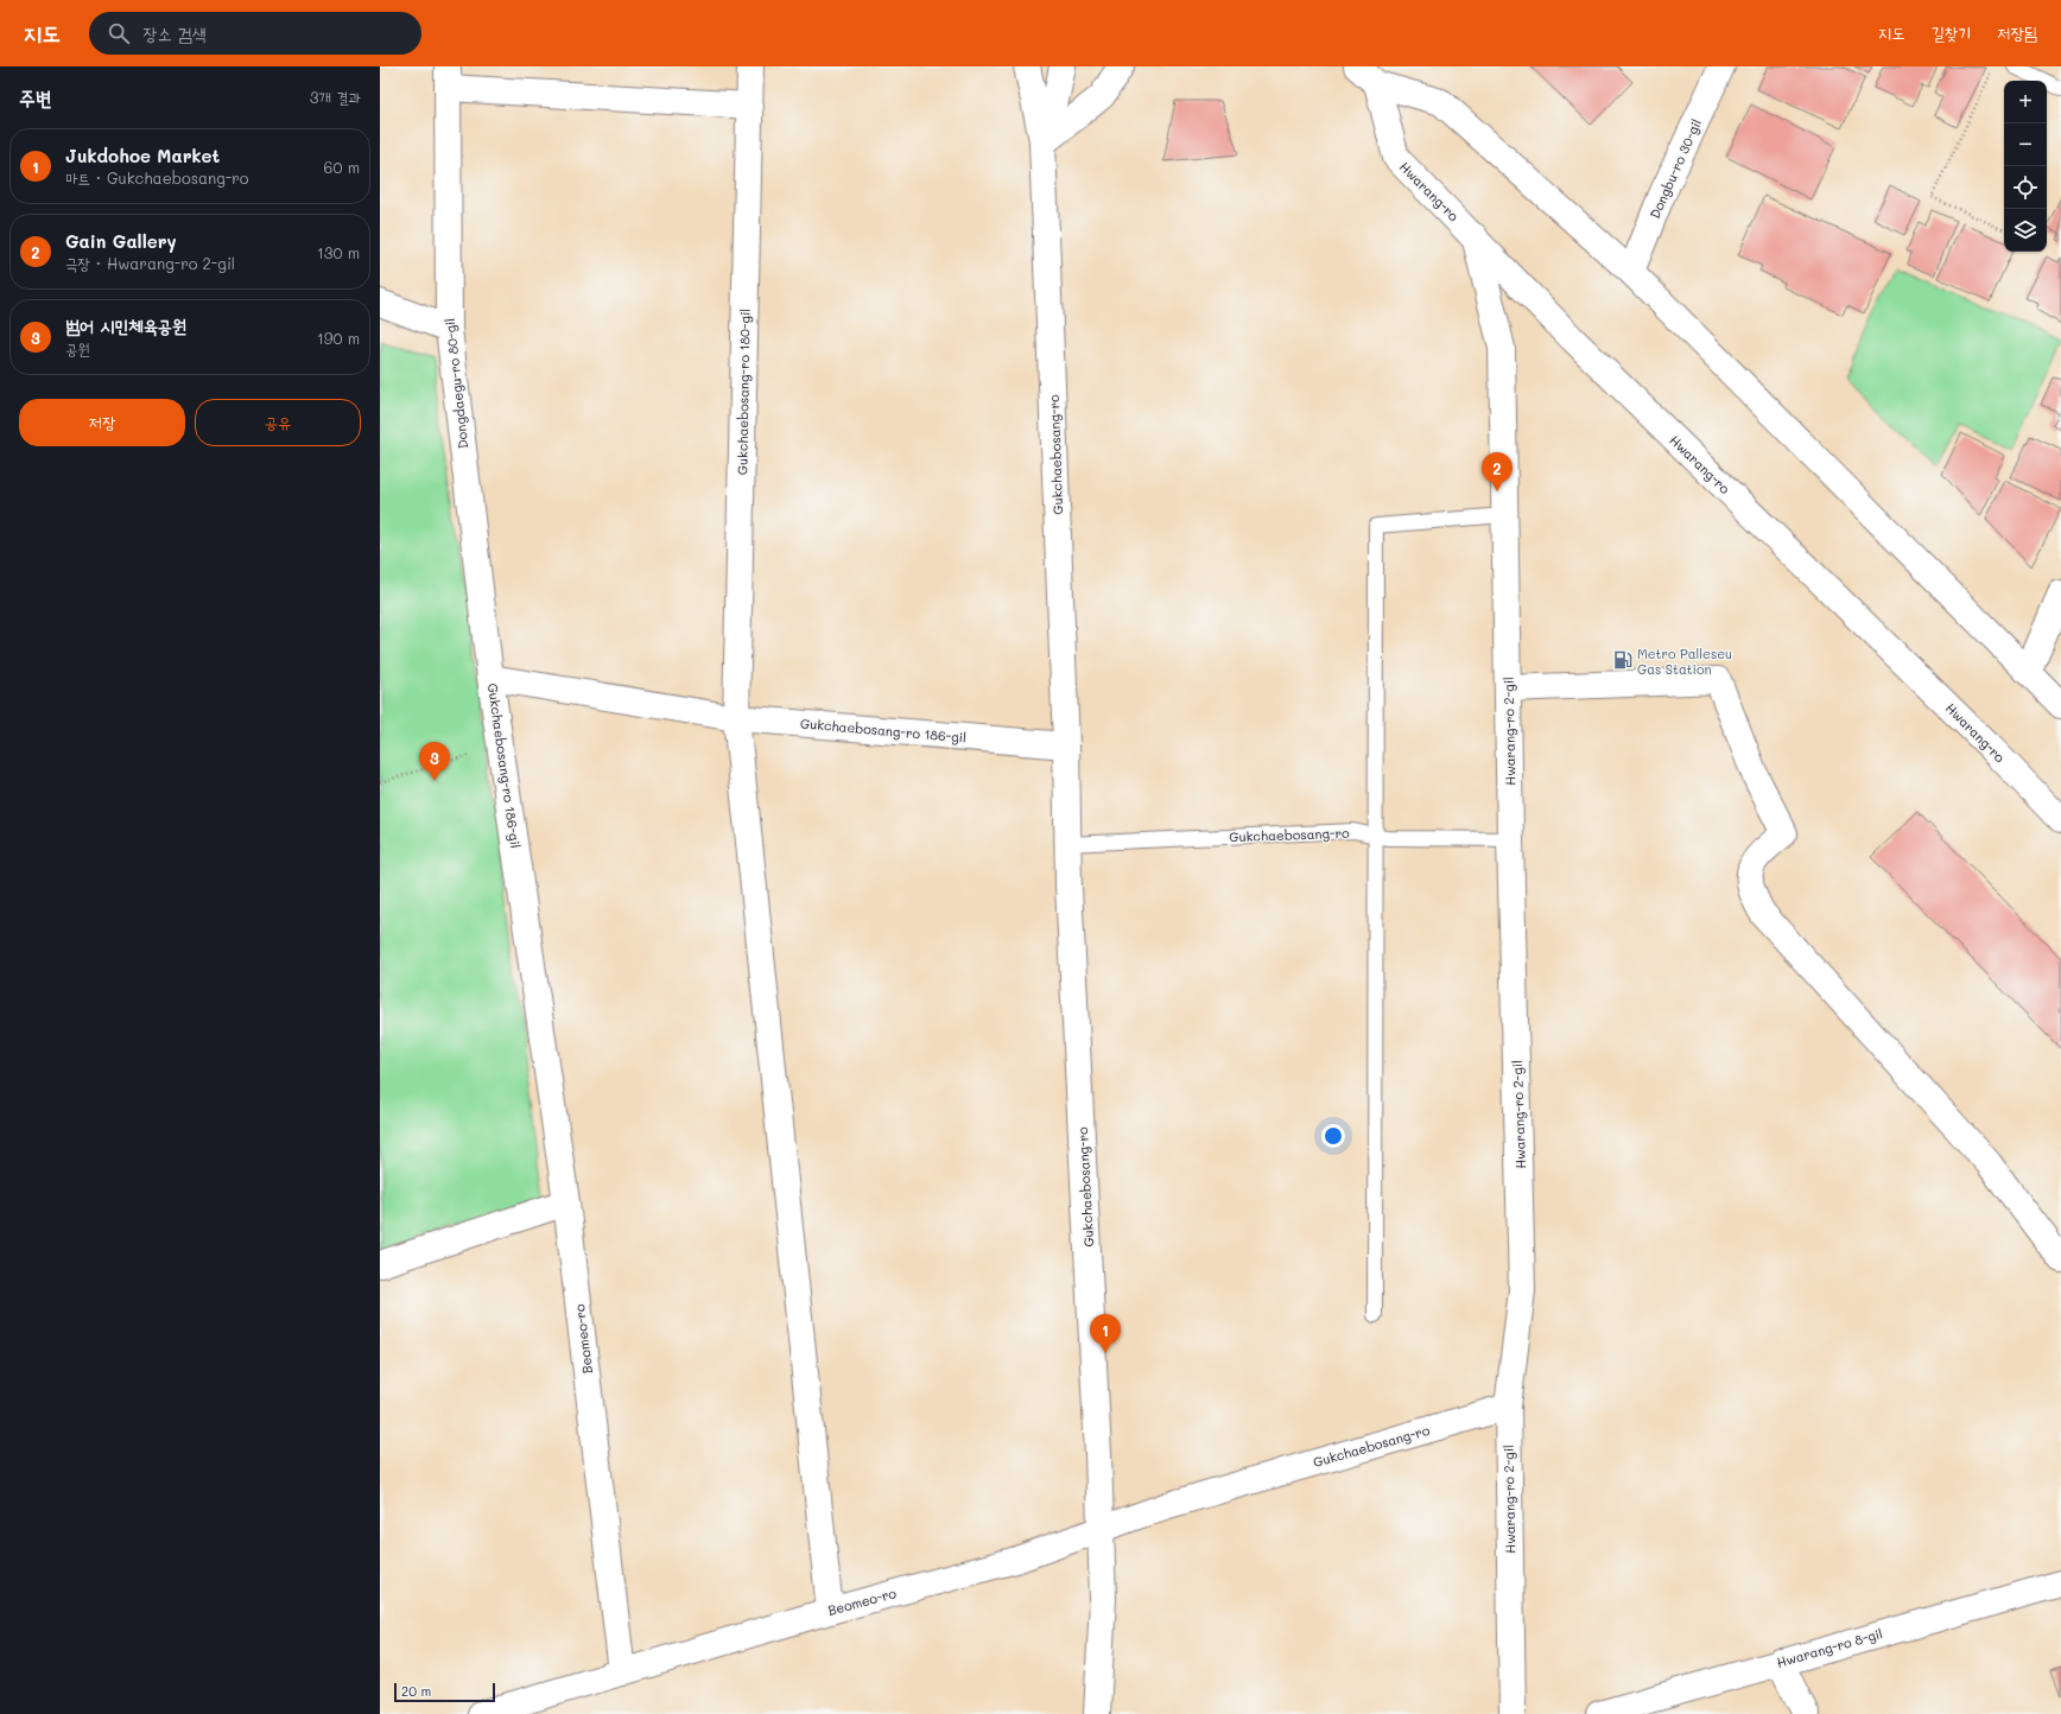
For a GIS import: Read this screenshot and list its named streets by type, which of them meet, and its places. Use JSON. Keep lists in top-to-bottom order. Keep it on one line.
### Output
{"streets":{"street":["Dongbu-ro 30-gil","Hwarang-ro","Dongdaegu-ro 80-gil","Gukchaebosang-ro 180-gil","Gukchaebosang-ro","Gukchaebosang-ro 186-gil","Hwarang-ro 2-gil","Beomeo-ro","Hwarang-ro 8-gil"]},"crossings":[["Hwarang-ro","Hwarang-ro 2-gil"],["Dongdaegu-ro 80-gil","Gukchaebosang-ro 180-gil"],["Dongdaegu-ro 80-gil","Gukchaebosang-ro 186-gil"],["Gukchaebosang-ro 180-gil","Gukchaebosang-ro 186-gil"],["Gukchaebosang-ro 180-gil","Beomeo-ro"],["Gukchaebosang-ro","Gukchaebosang-ro 186-gil"],["Gukchaebosang-ro","Hwarang-ro 2-gil"],["Gukchaebosang-ro","Beomeo-ro"],["Gukchaebosang-ro 186-gil","Beomeo-ro"]],"places":{"fuel station":["Metro Palleseu Gas Station"]},"scale_bar":"20 m","page":{"header":"지도","search":"장소 검색","nav":["지도","길찾기","저장됨"],"heading":["주변","3개 결과"],"map_buttons":["+","−"],"list":[{"mark":"1","name":"Jukdohoe Market","note":"마트 · Gukchaebosang-ro","value":"60 m"},{"mark":"2","name":"Gain Gallery","note":"극장 · Hwarang-ro 2-gil","value":"130 m"},{"mark":"3","name":"범어 시민체육공원","note":"공원","value":"190 m"}],"buttons":["저장","공유"],"pins":["2","3","1"],"scale":"20 m"}}
